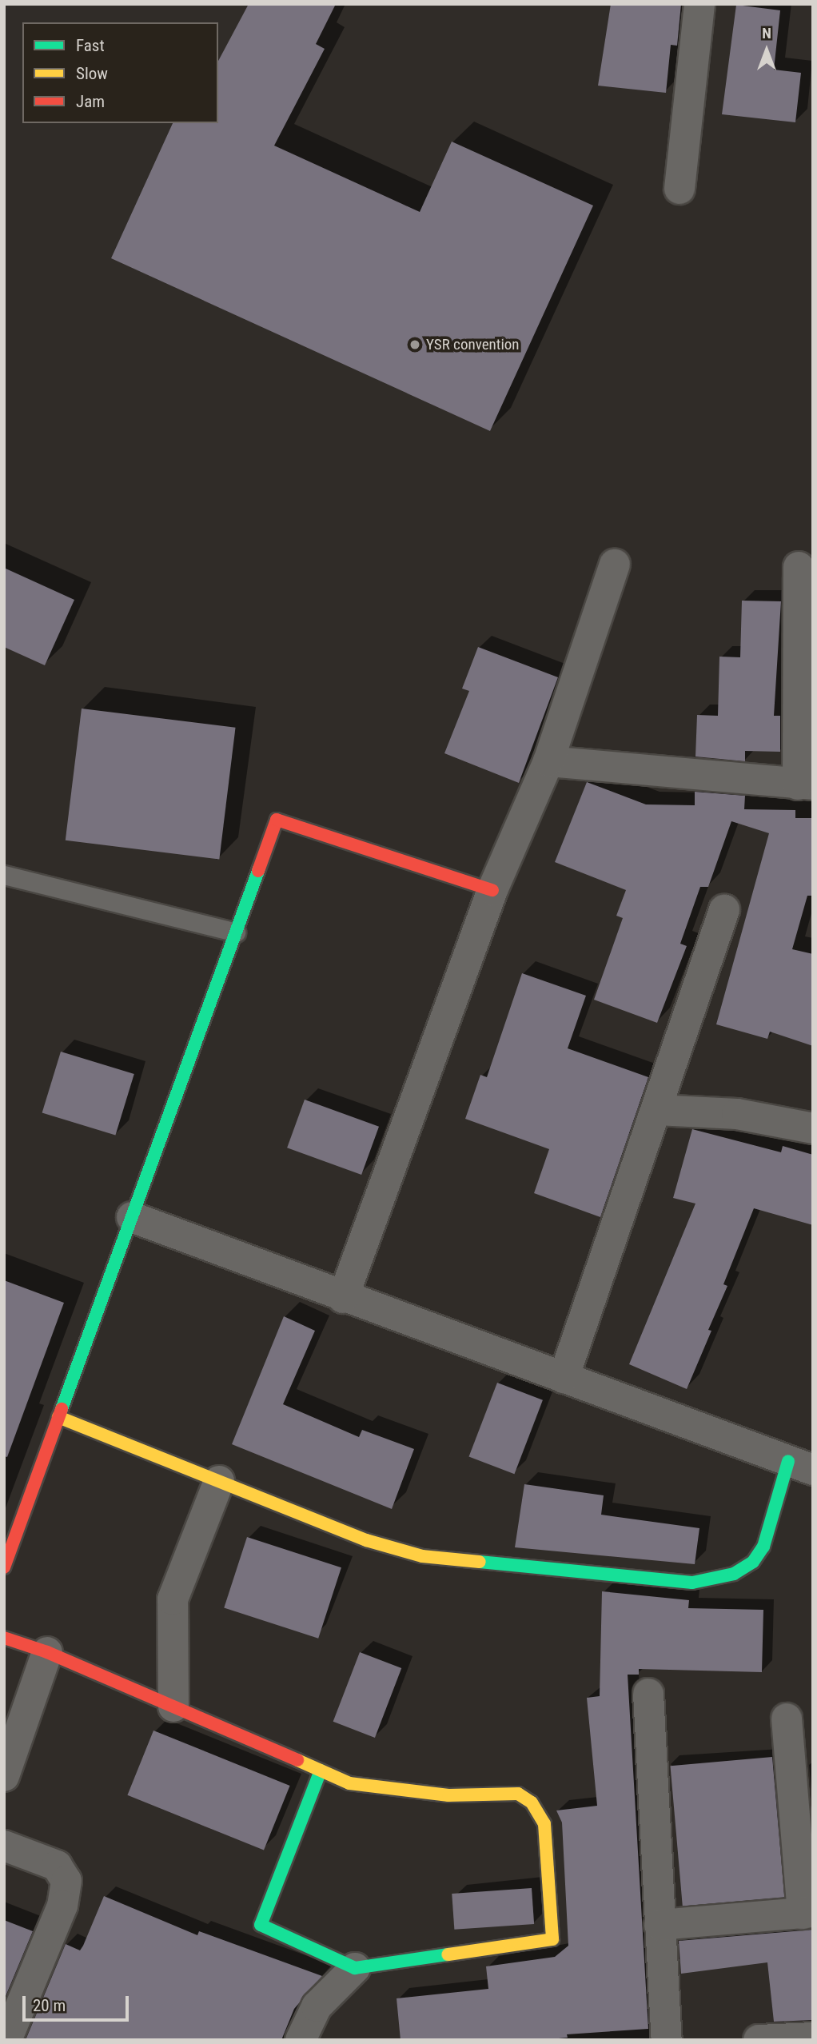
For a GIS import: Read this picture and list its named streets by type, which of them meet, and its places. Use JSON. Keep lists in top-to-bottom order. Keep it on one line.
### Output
{"places":["YSR convention"],"legend":["Fast","Slow","Jam"],"scale_bar":"20 m","north":"top"}
